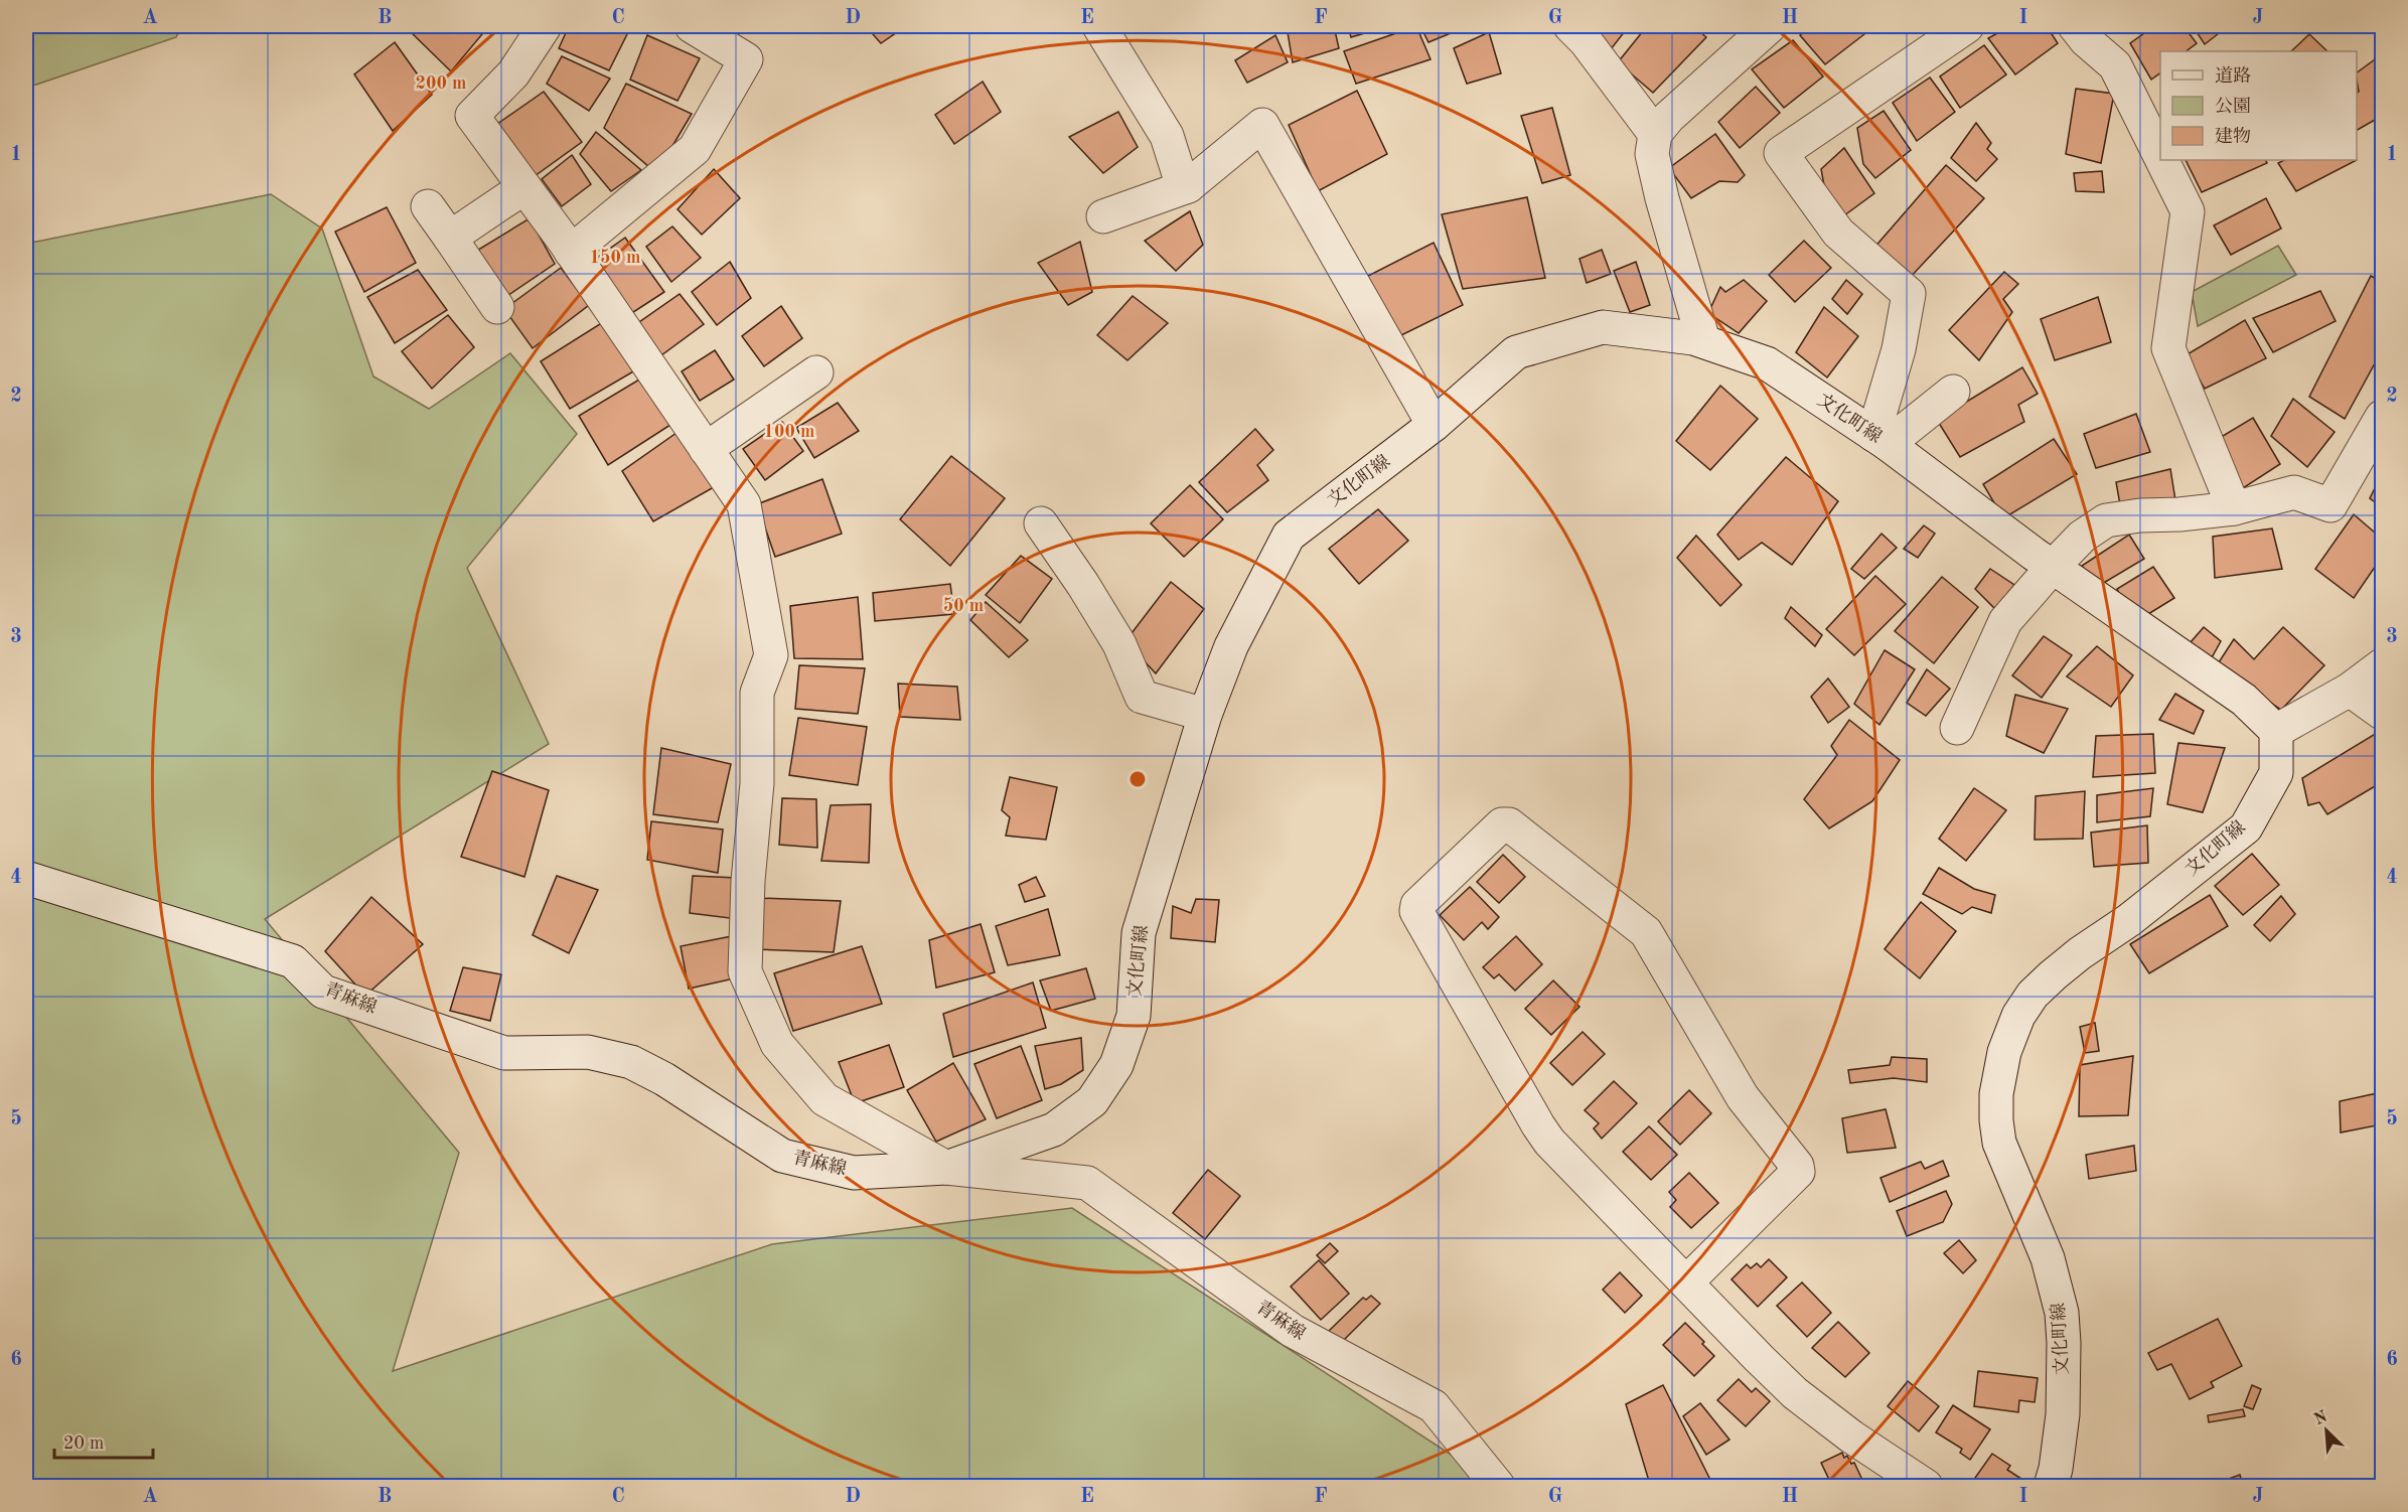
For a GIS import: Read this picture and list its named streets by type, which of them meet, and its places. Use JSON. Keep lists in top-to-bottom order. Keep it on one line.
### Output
{"streets":{"street":["文化町線","青麻線"]},"crossings":[["文化町線","青麻線"]],"legend":["道路","公園","建物"],"scale_bar":"20 m","north":"top left","grid":{"columns":["A","B","C","D","E","F","G","H","I","J"],"rows":["1","2","3","4","5","6"]},"rings":["200 m","150 m","100 m","50 m"]}
